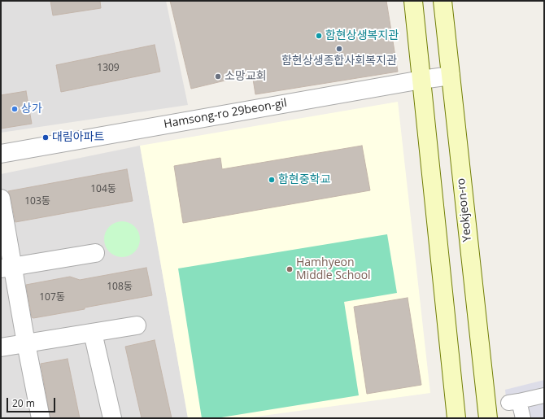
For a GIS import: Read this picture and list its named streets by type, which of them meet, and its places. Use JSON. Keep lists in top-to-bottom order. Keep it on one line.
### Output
{"streets":{"main road":["Yeokjeon-ro"],"street":["Hamsong-ro 29beon-gil"]},"crossings":[["Hamsong-ro 29beon-gil","Yeokjeon-ro"]],"places":["함현상생복지관","함현상생종합사회복지관","소망교회","상가","대림아파트","함현중학교","Hamhyeon Middle School"],"house_numbers":["1309","104동","103동","108동","107동"],"scale_bar":"20 m"}
